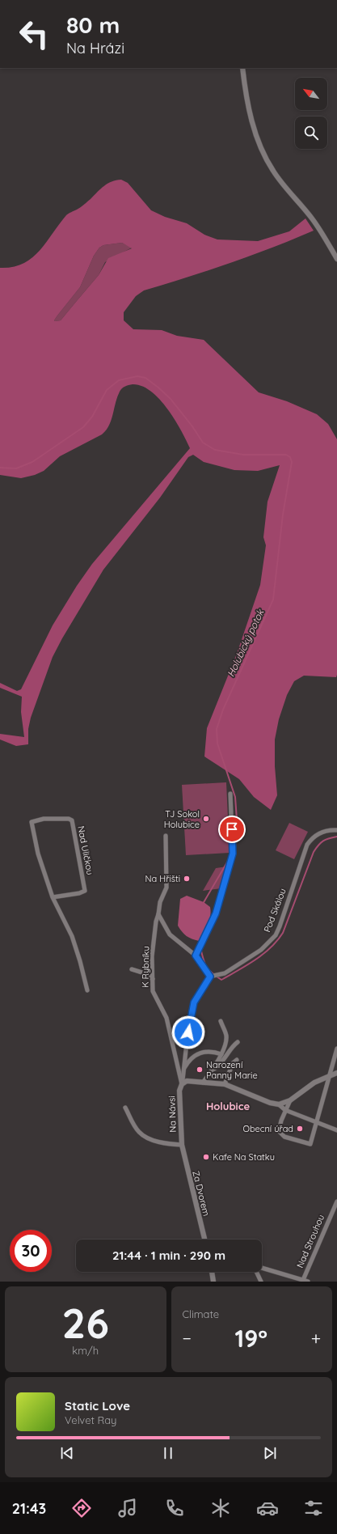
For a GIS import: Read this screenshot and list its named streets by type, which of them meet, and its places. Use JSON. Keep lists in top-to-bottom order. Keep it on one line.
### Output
{"streets":{"street":["Nad Uličkou","Pod Skálou","K Rybníku","Na Návsi","Za Dvorem","Nad Strouhou"]},"crossings":[["Pod Skálou","Na Návsi"],["K Rybníku","Na Návsi"],["Na Návsi","Za Dvorem"]],"districts":["Holubice"],"water":["Holubický potok"],"places":["TJ Sokol Holubice","Na Hřišti","Narození Panny Marie","Obecní úřad","Kafe Na Statku"],"north":"top left","page":{"turn":["80 m","Na Hrázi"],"limit":"30","trip":"21:44 · 1 min · 290 m","tile":[["26","km/h"],"Climate"],"heat":["−","19°","+"],"song":["Static Love","Velvet Ray"],"tabs":"21:43"}}
